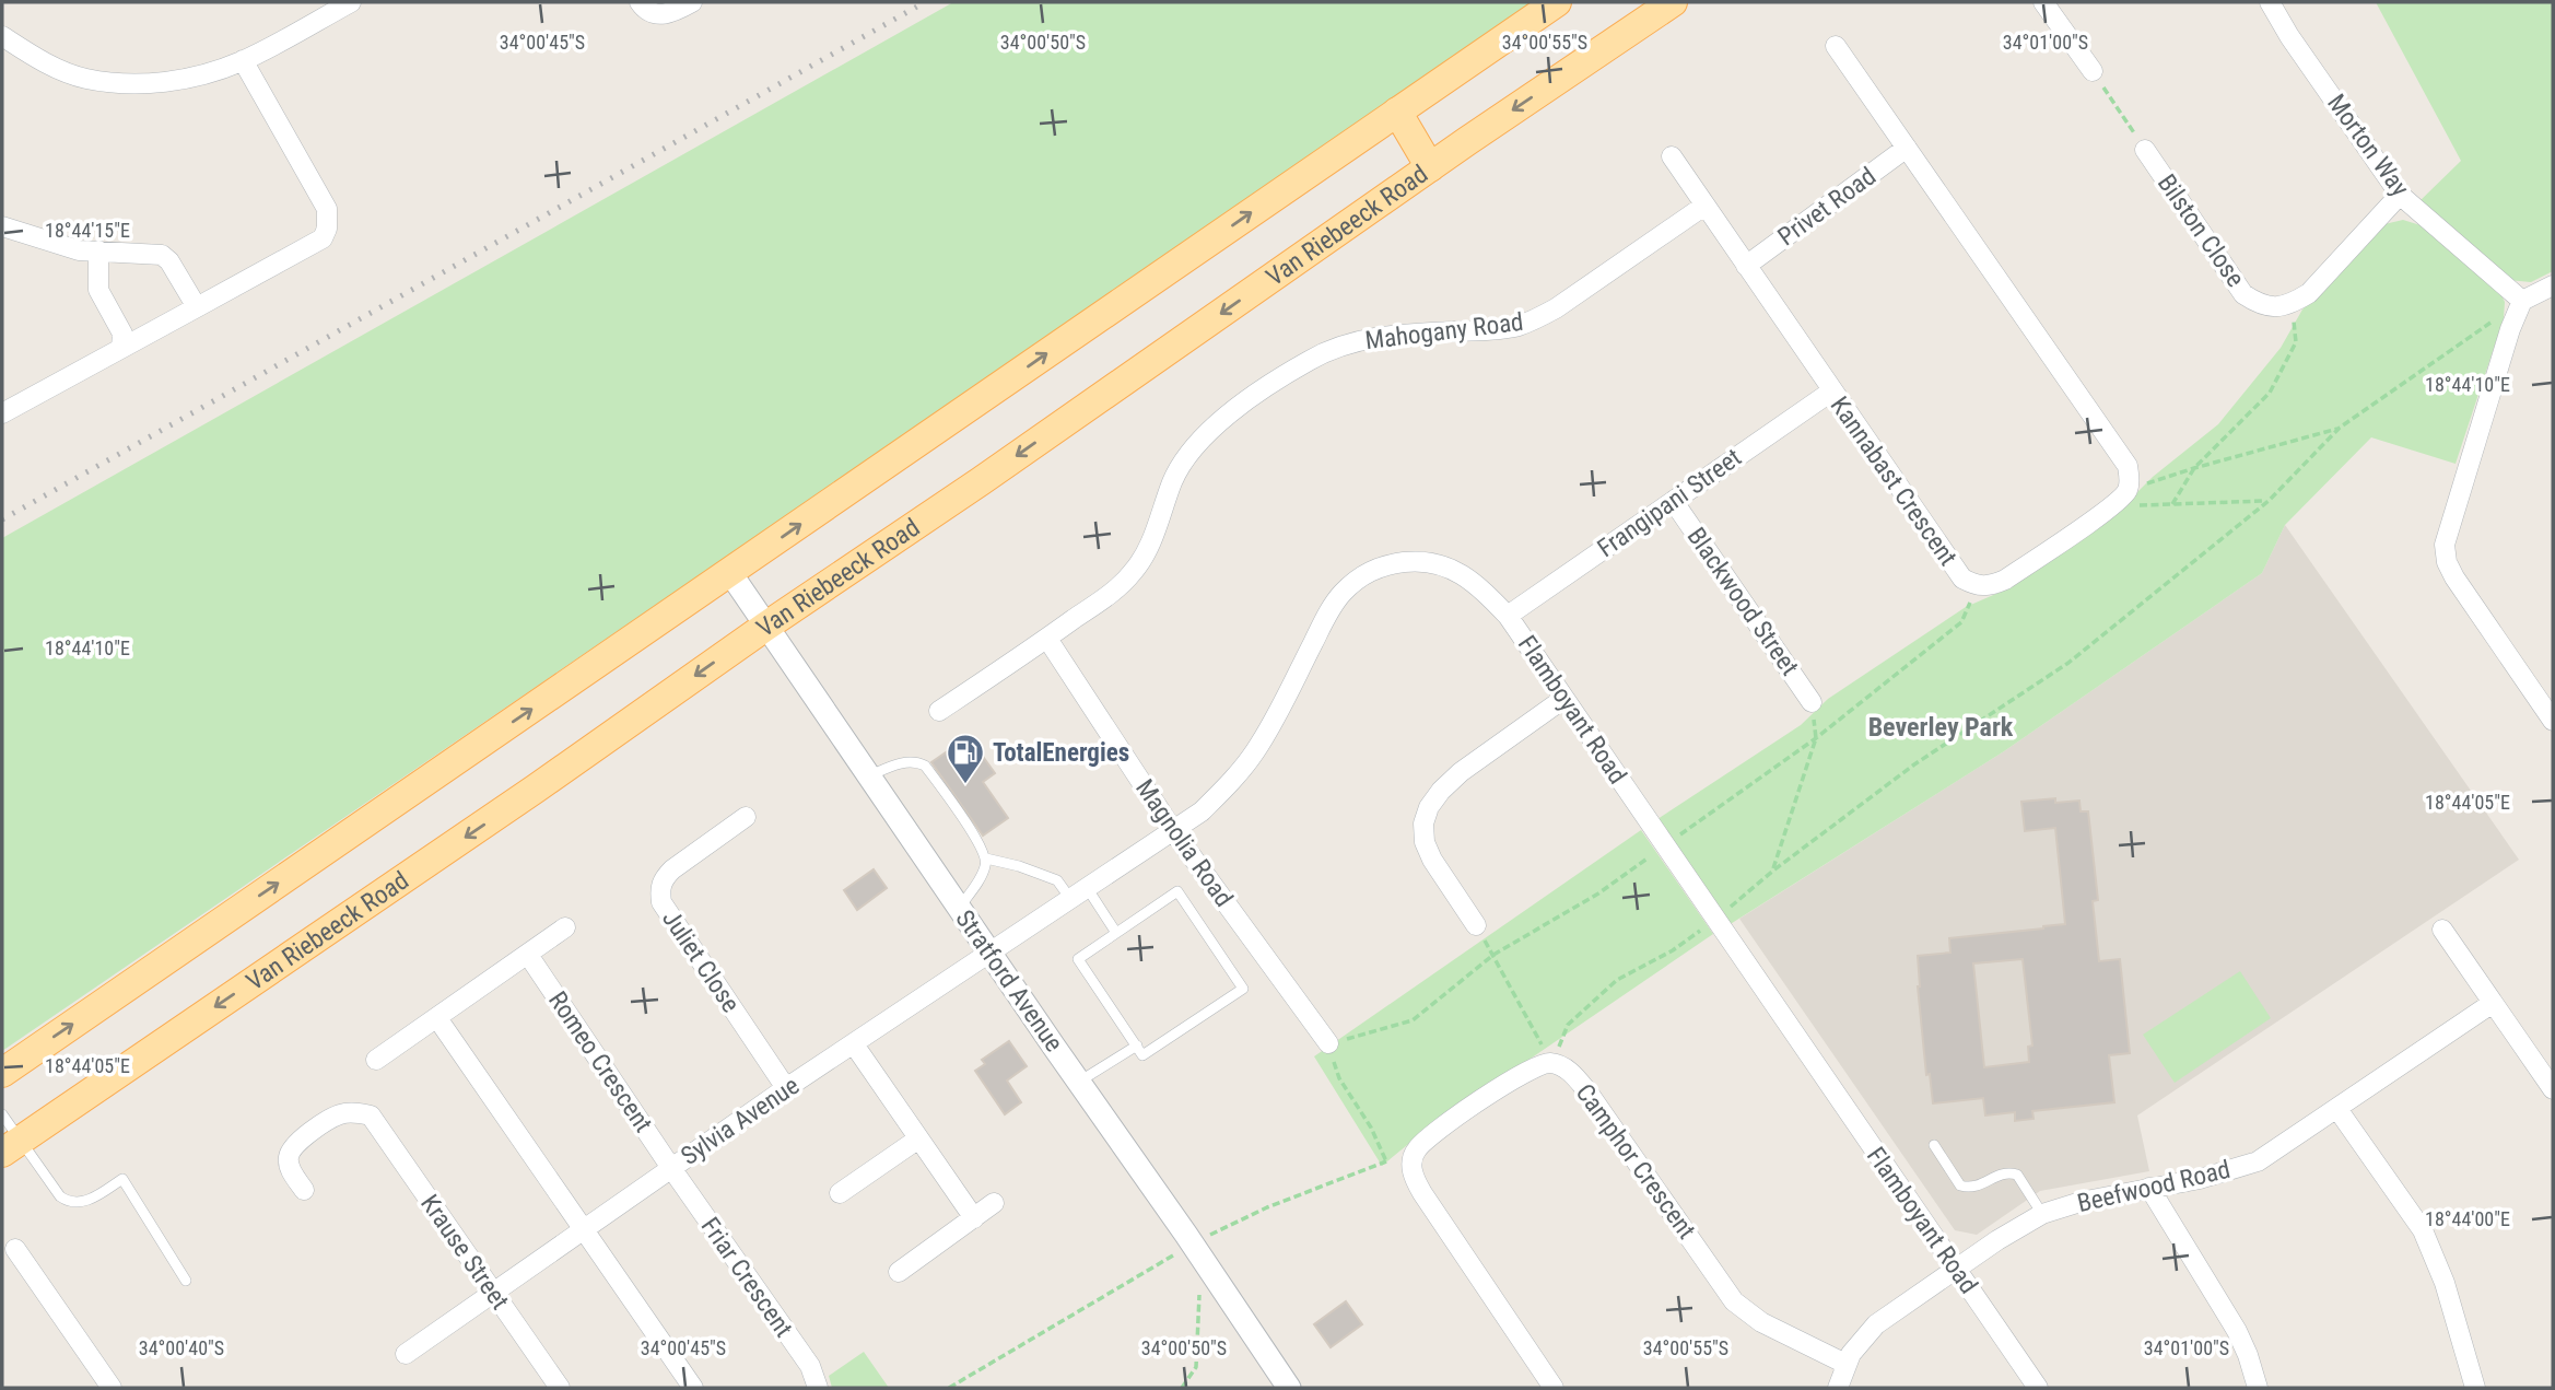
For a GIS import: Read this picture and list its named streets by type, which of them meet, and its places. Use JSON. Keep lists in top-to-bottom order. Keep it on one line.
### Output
{"streets":{"main road":["Van Riebeeck Road"],"street":["Morton Way","Privet Road","Bilston Close","Mahogany Road","Kannabast Crescent","Frangipani Street","Blackwood Street","Flamboyant Road","Magnolia Road","Juliet Close","Stratford Avenue","Romeo Crescent","Sylvia Avenue","Camphor Crescent","Beefwood Road","Krause Street","Friar Crescent"]},"crossings":[["Privet Road","Kannabast Crescent"],["Van Riebeeck Road","Stratford Avenue"],["Mahogany Road","Kannabast Crescent"],["Mahogany Road","Magnolia Road"],["Kannabast Crescent","Frangipani Street"],["Frangipani Street","Blackwood Street"],["Frangipani Street","Flamboyant Road"],["Flamboyant Road","Magnolia Road"],["Flamboyant Road","Stratford Avenue"],["Flamboyant Road","Sylvia Avenue"],["Flamboyant Road","Beefwood Road"],["Juliet Close","Sylvia Avenue"],["Stratford Avenue","Sylvia Avenue"],["Romeo Crescent","Sylvia Avenue"],["Romeo Crescent","Friar Crescent"],["Sylvia Avenue","Krause Street"],["Sylvia Avenue","Friar Crescent"],["Camphor Crescent","Beefwood Road"]],"districts":["Beverley Park"],"places":{"fuel station":["TotalEnergies"]},"coordinates":["34°00'45\"S","34°00'50\"S","34°00'55\"S","34°01'00\"S","18°44'15\"E","18°44'10\"E","18°44'05\"E","18°44'00\"E","34°00'40\"S"]}
